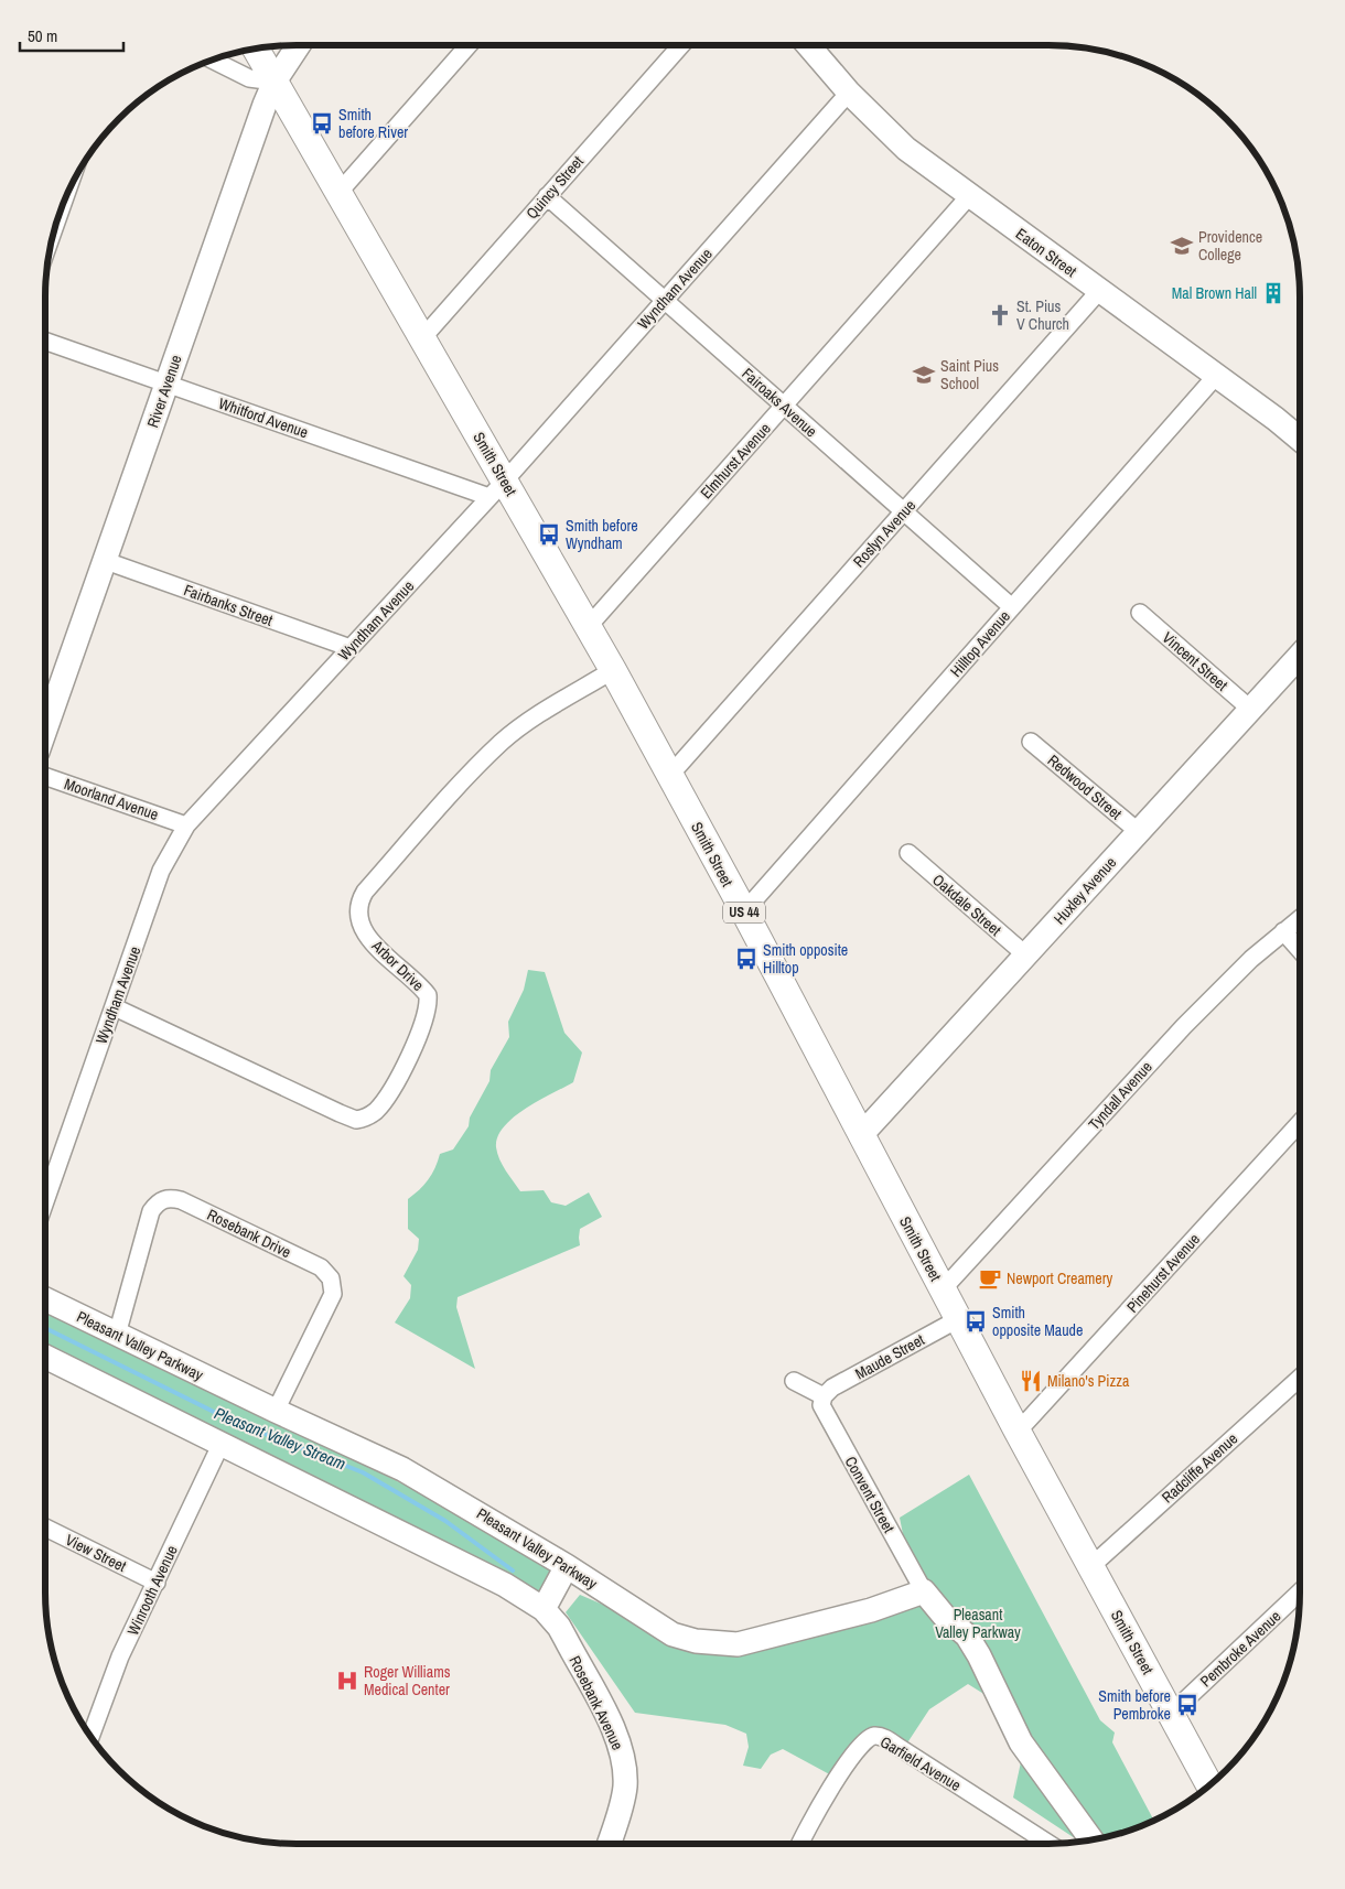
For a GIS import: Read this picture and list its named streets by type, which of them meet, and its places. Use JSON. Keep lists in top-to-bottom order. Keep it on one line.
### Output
{"streets":{"main road":["Smith Street","US 44"],"street":["Quincy Street","Eaton Street","Wyndham Avenue","River Avenue","Fairoaks Avenue","Whitford Avenue","Elmhurst Avenue","Roslyn Avenue","Fairbanks Street","Hilltop Avenue","Vincent Street","Redwood Street","Moorland Avenue","Huxley Avenue","Oakdale Street","Arbor Drive","Tyndall Avenue","Rosebank Drive","Pinehurst Avenue","Pleasant Valley Parkway","Maude Street","Radcliffe Avenue","Convent Street","View Street","Winrooth Avenue","Pembroke Avenue","Rosebank Avenue","Garfield Avenue"]},"crossings":[["Quincy Street","Fairoaks Avenue"],["Quincy Street","Smith Street"],["Eaton Street","Wyndham Avenue"],["Eaton Street","Elmhurst Avenue"],["Eaton Street","Roslyn Avenue"],["Eaton Street","Hilltop Avenue"],["Wyndham Avenue","Fairoaks Avenue"],["Wyndham Avenue","Whitford Avenue"],["Wyndham Avenue","Smith Street"],["Wyndham Avenue","Fairbanks Street"],["Wyndham Avenue","Moorland Avenue"],["Wyndham Avenue","Arbor Drive"],["River Avenue","Whitford Avenue"],["River Avenue","Smith Street"],["River Avenue","Fairbanks Street"],["Fairoaks Avenue","Elmhurst Avenue"],["Fairoaks Avenue","Roslyn Avenue"],["Fairoaks Avenue","Hilltop Avenue"],["Whitford Avenue","Smith Street"],["Elmhurst Avenue","Smith Street"],["Smith Street","Roslyn Avenue"],["Smith Street","Hilltop Avenue"],["Smith Street","Huxley Avenue"],["Smith Street","Arbor Drive"],["Smith Street","Tyndall Avenue"],["Smith Street","Pinehurst Avenue"],["Smith Street","Maude Street"],["Smith Street","Radcliffe Avenue"],["Smith Street","Pembroke Avenue"],["Vincent Street","Huxley Avenue"],["Redwood Street","Huxley Avenue"],["Huxley Avenue","Oakdale Street"],["Rosebank Drive","Pleasant Valley Parkway"],["Pleasant Valley Parkway","Convent Street"],["Maude Street","Convent Street"],["View Street","Winrooth Avenue"]],"water":["Pleasant Valley Stream"],"parks":["Pleasant Valley Parkway"],"places":{"bus stop":["Smith before River","Smith before Wyndham","Smith opposite Hilltop","Smith opposite Maude","Smith before Pembroke"],"school or university":["Providence College","Saint Pius School"],"building":["Mal Brown Hall"],"church":["St. Pius V Church"],"cafe":["Newport Creamery"],"restaurant":["Milano's Pizza"],"hospital":["Roger Williams Medical Center"]},"scale_bar":"50 m"}
